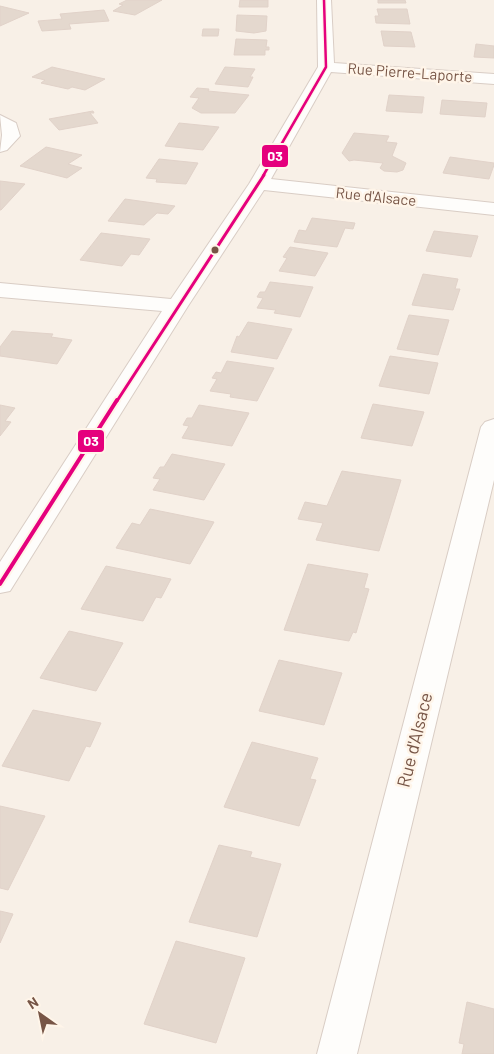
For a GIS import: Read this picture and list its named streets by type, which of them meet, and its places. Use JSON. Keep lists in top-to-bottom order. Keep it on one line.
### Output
{"streets":{"street":["Rue Pierre-Laporte","Rue d'Alsace"]},"lines":["transit line 03"],"north":"top left"}
